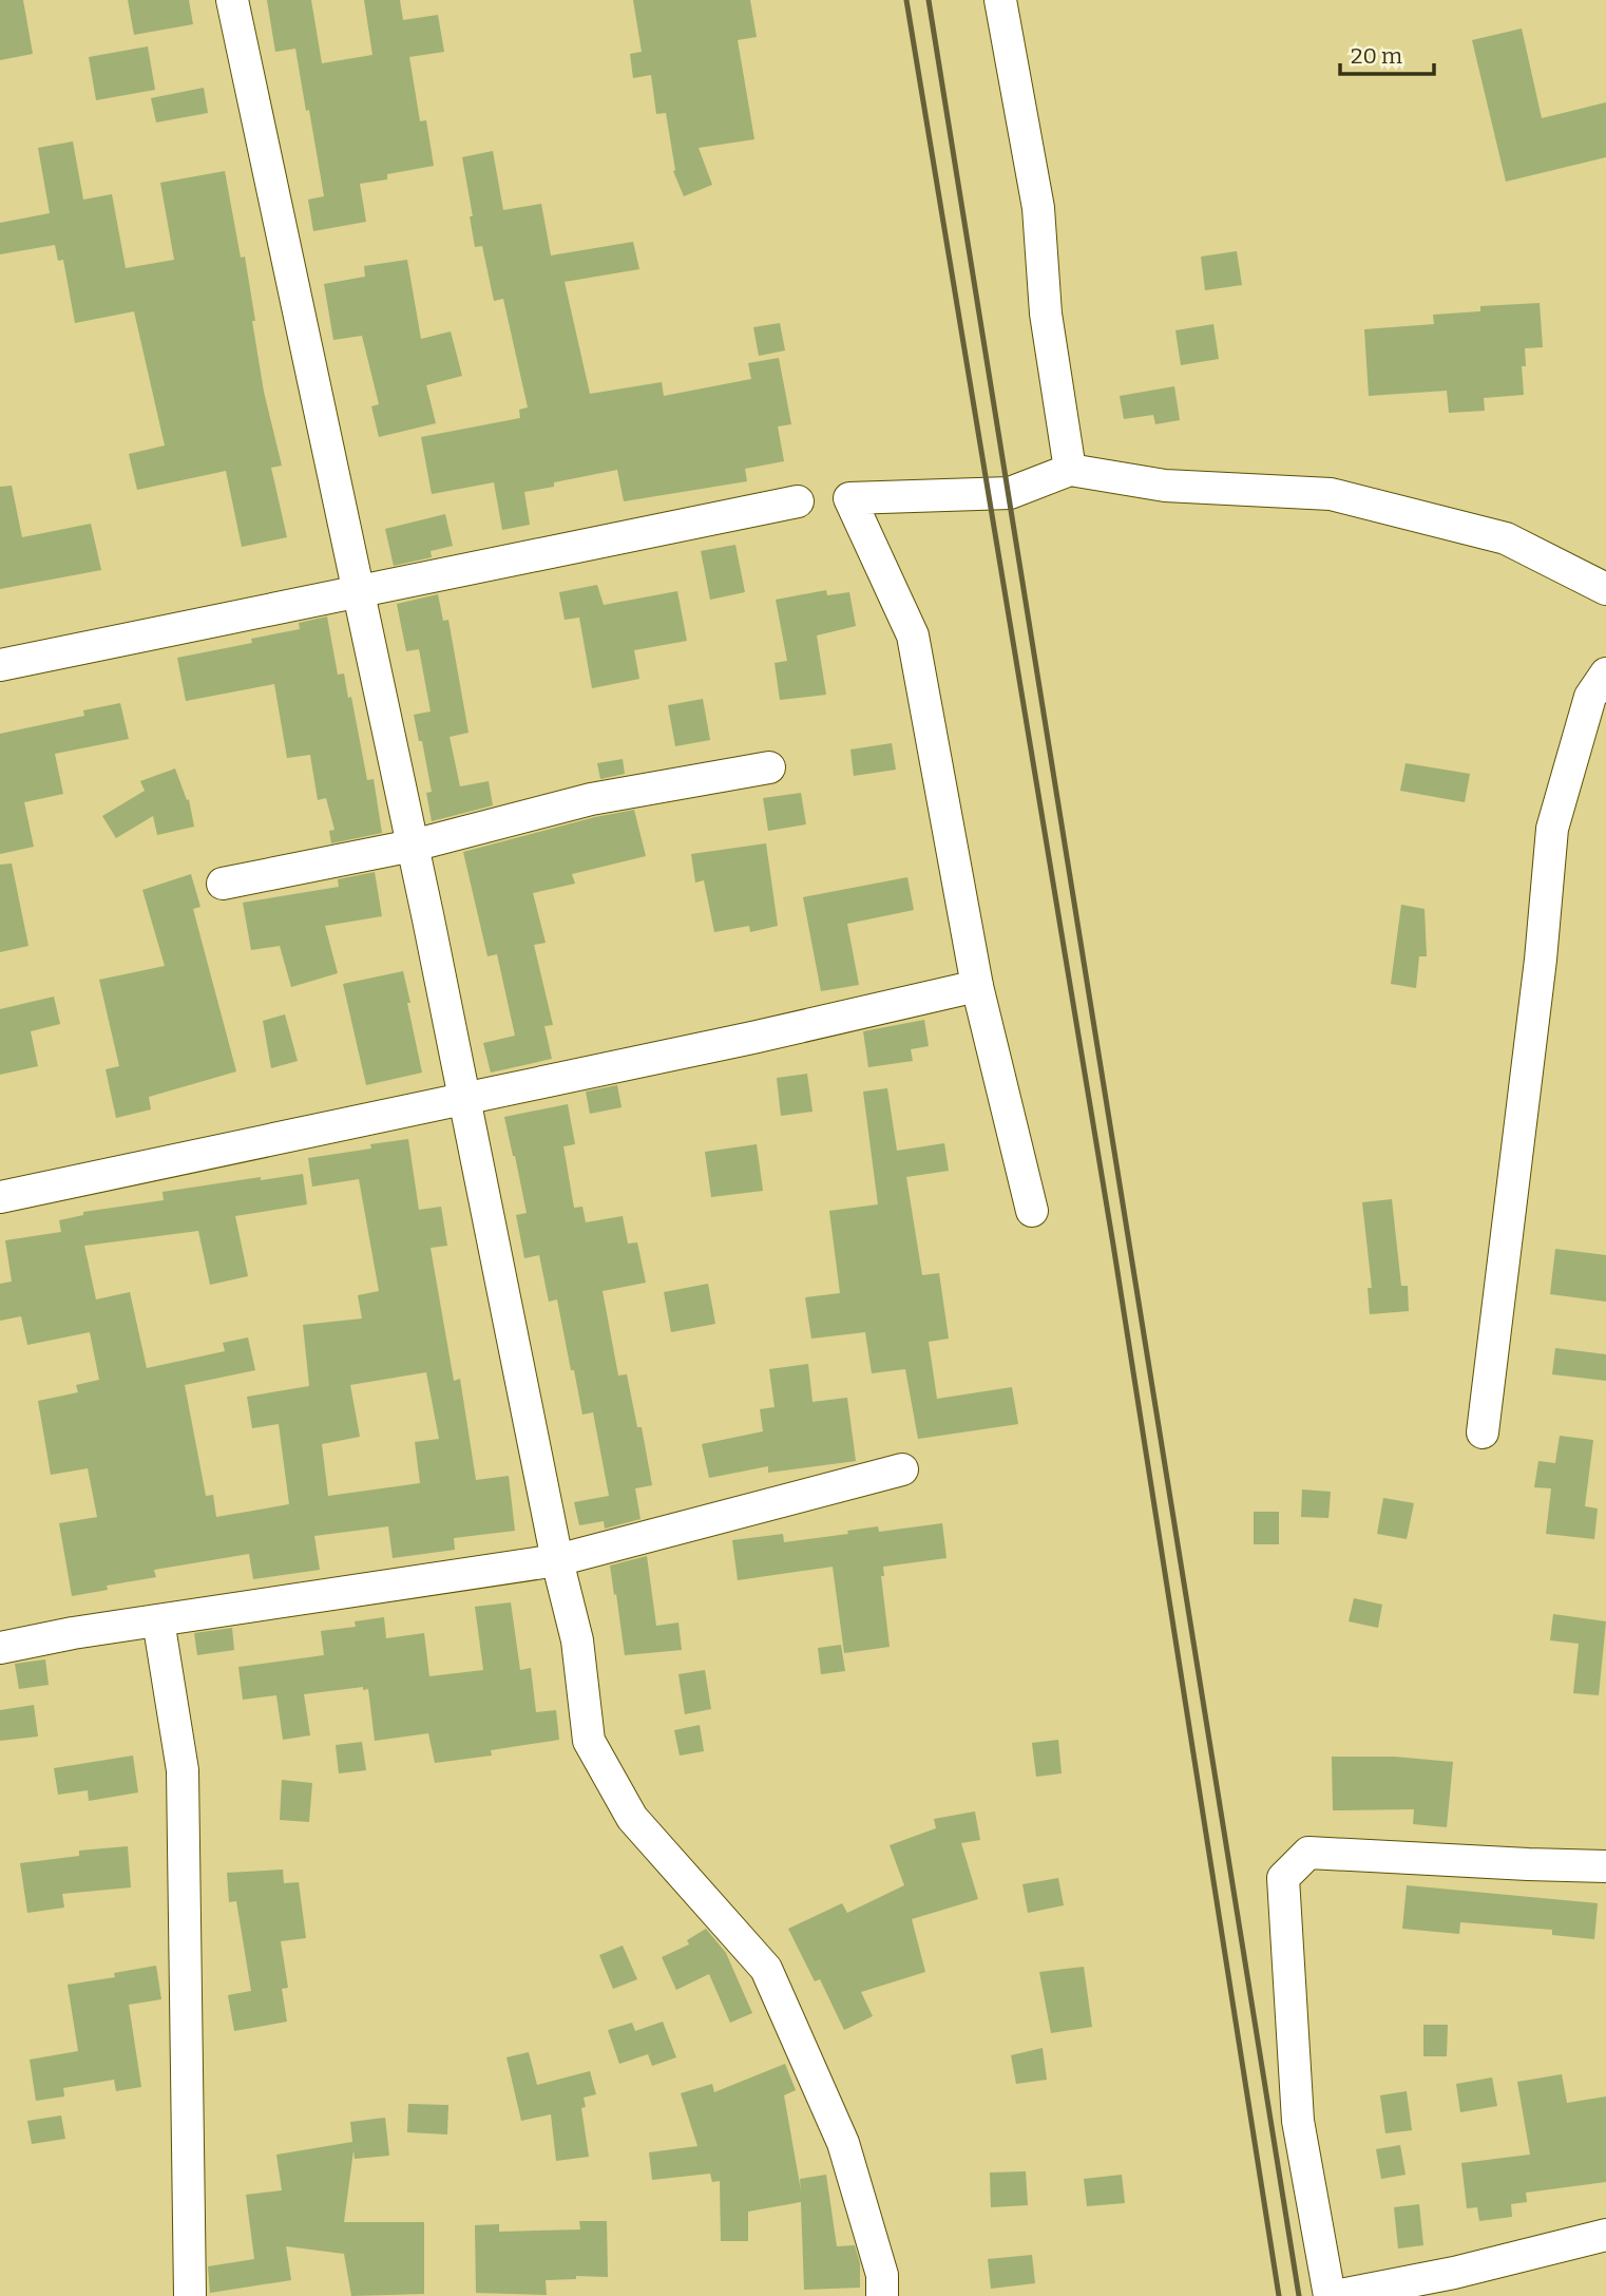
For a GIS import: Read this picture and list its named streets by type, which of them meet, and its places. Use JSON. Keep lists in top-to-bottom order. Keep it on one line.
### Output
{"scale_bar":"20 m"}
